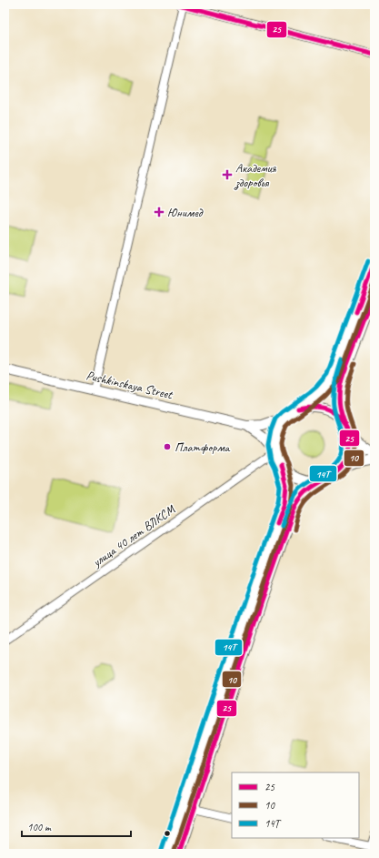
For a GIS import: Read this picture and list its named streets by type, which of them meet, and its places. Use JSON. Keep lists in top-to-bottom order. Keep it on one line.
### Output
{"streets":{"main road":["Pushkinskaya Street"],"street":["улица 40 лет ВЛКСМ"]},"crossings":[["Pushkinskaya Street","улица 40 лет ВЛКСМ"]],"places":{"health":["Академия здоровья","Юнимед"],"other":["Платформа"]},"lines":["transit line 25","transit line 14Т","transit line 10"],"legend":["25","10","14Т"],"scale_bar":"100 m"}
